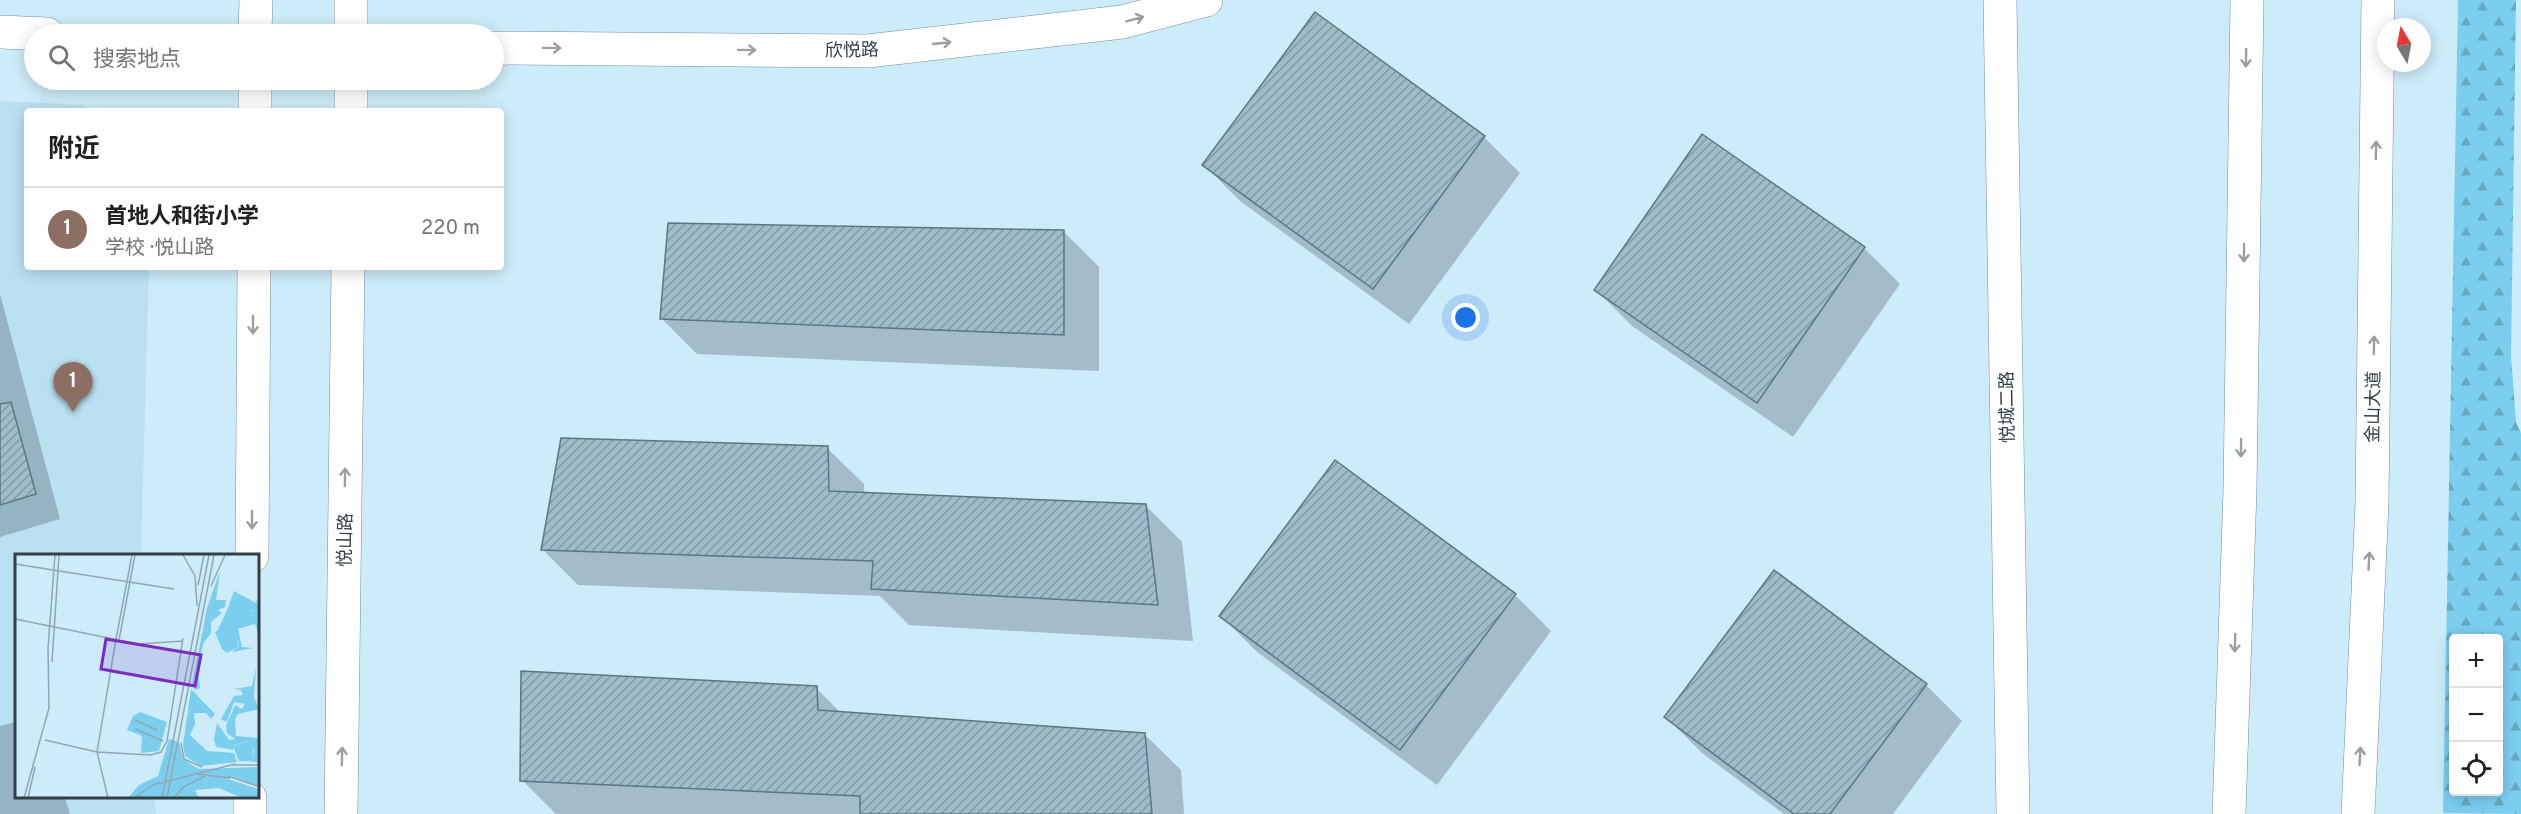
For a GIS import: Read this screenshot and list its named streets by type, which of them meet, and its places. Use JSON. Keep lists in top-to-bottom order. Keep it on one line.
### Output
{"streets":{"main road":["欣悦路","悦城二路","金山大道","悦山路"]},"one_way":["欣悦路"],"north":"top","page":{"search":"搜索地点","heading":"附近","list":[{"mark":"1","name":"首地人和街小学","note":"学校 · 悦山路","value":"220 m"}],"pins":"1","map_buttons":["+","−"]}}
